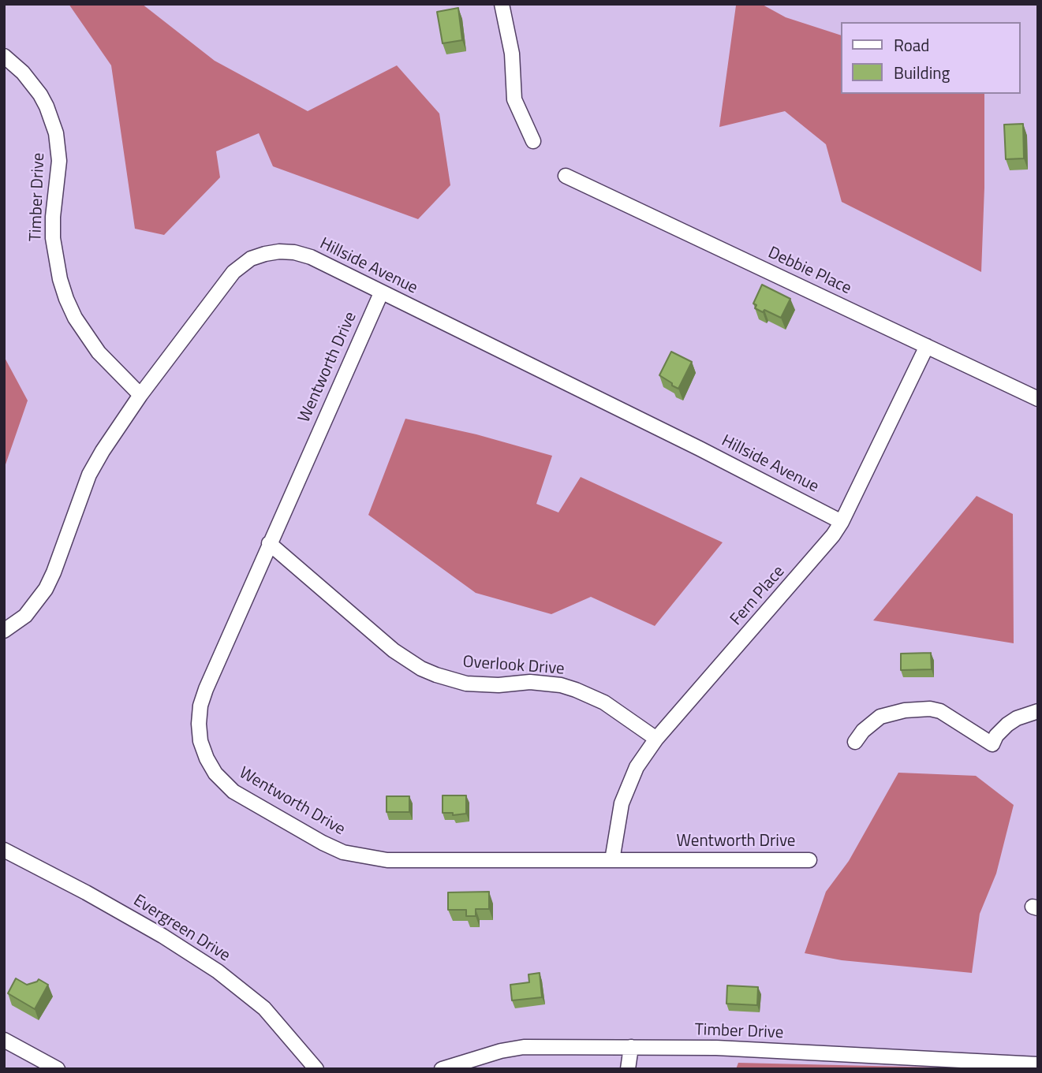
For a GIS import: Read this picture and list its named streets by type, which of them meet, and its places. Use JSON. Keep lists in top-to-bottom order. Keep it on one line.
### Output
{"streets":{"street":["Timber Drive","Hillside Avenue","Debbie Place","Wentworth Drive","Fern Place","Overlook Drive","Evergreen Drive"]},"crossings":[["Timber Drive","Hillside Avenue"],["Hillside Avenue","Wentworth Drive"],["Hillside Avenue","Fern Place"],["Debbie Place","Fern Place"],["Wentworth Drive","Fern Place"],["Wentworth Drive","Overlook Drive"],["Fern Place","Overlook Drive"]],"legend":["Road","Building"]}
